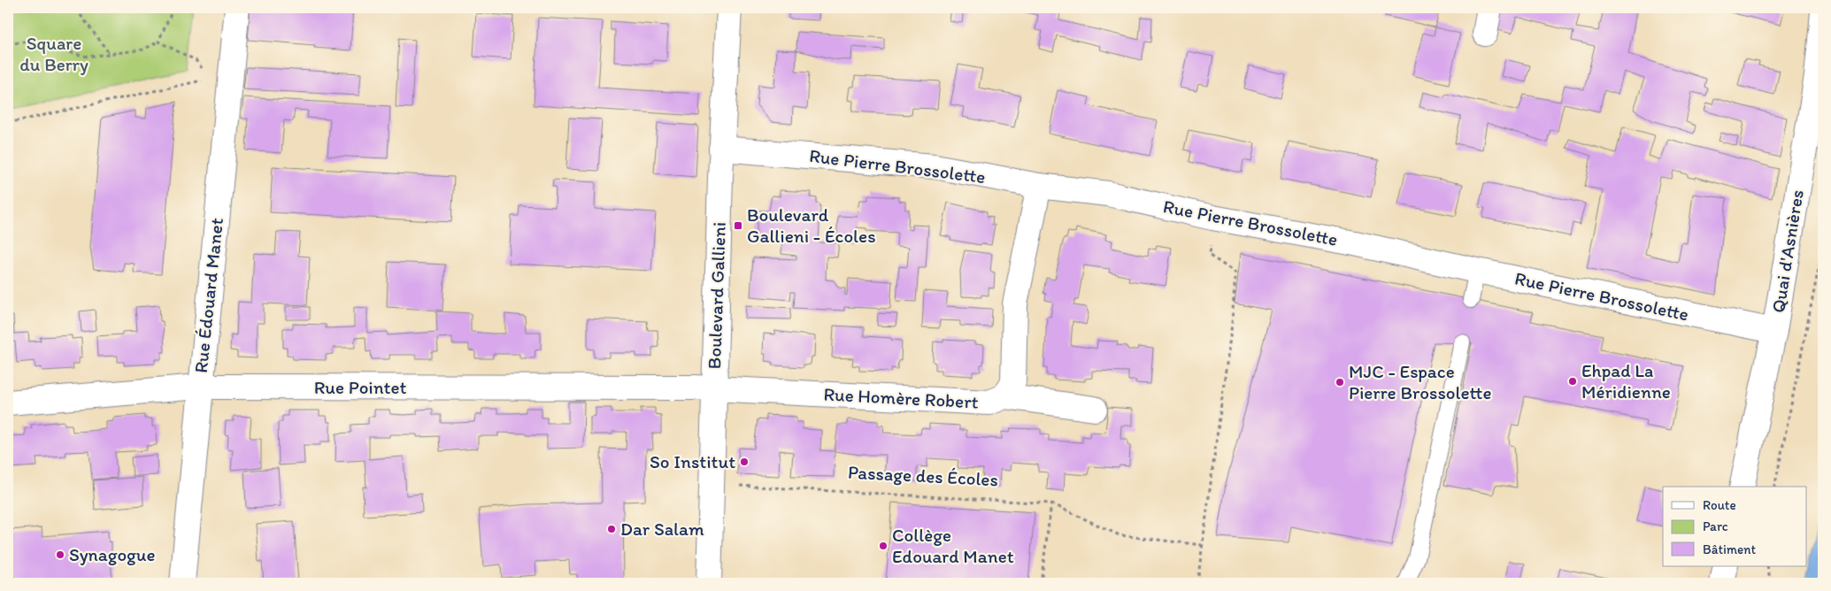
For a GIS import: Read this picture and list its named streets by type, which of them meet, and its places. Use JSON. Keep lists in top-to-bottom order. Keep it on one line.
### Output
{"streets":{"street":["Rue Pierre Brossolette","Quai d'Asnières","Rue Édouard Manet","Boulevard Gallieni","Rue Pointet","Rue Homère Robert"],"path":["Passage des Écoles"]},"crossings":[["Rue Pierre Brossolette","Quai d'Asnières"],["Rue Pierre Brossolette","Boulevard Gallieni"],["Rue Pierre Brossolette","Rue Homère Robert"],["Rue Édouard Manet","Rue Pointet"],["Boulevard Gallieni","Rue Pointet"],["Boulevard Gallieni","Rue Homère Robert"],["Boulevard Gallieni","Passage des Écoles"],["Rue Pointet","Rue Homère Robert"]],"parks":["Square du Berry"],"places":{"transit":["Boulevard Gallieni - Écoles"],"other":["Ehpad La Méridienne","MJC - Espace Pierre Brossolette","So Institut","Dar Salam","Collège Edouard Manet","Synagogue"]},"legend":["Route","Parc","Bâtiment"]}
